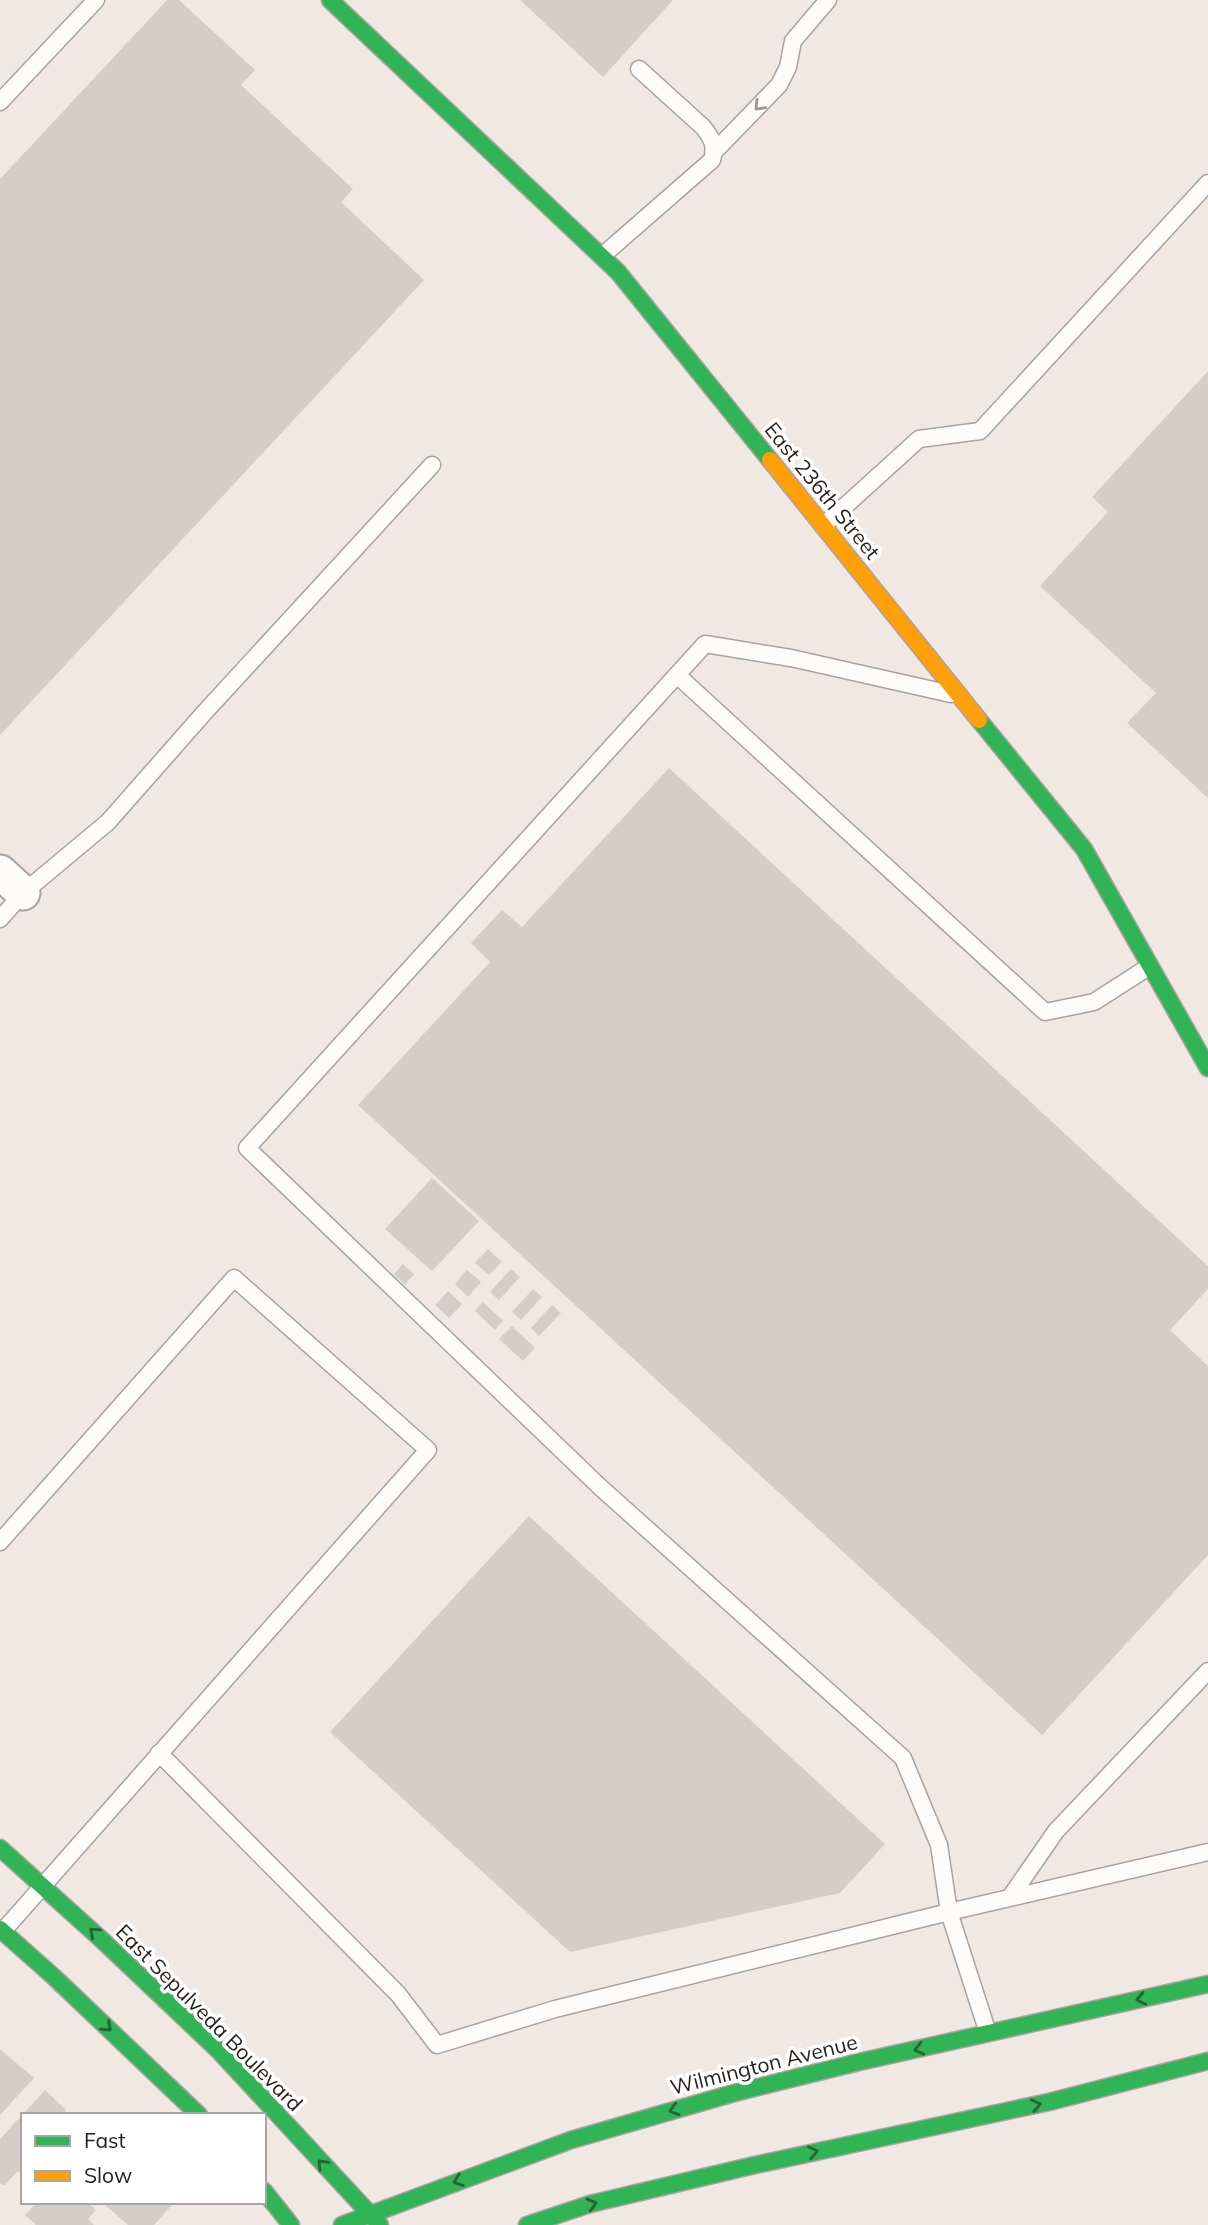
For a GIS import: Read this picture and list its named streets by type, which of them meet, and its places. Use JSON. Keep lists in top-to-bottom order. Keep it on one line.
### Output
{"streets":{"main road":["East 236th Street","East Sepulveda Boulevard","Wilmington Avenue"]},"crossings":[["East Sepulveda Boulevard","Wilmington Avenue"]],"legend":["Fast","Slow"]}
